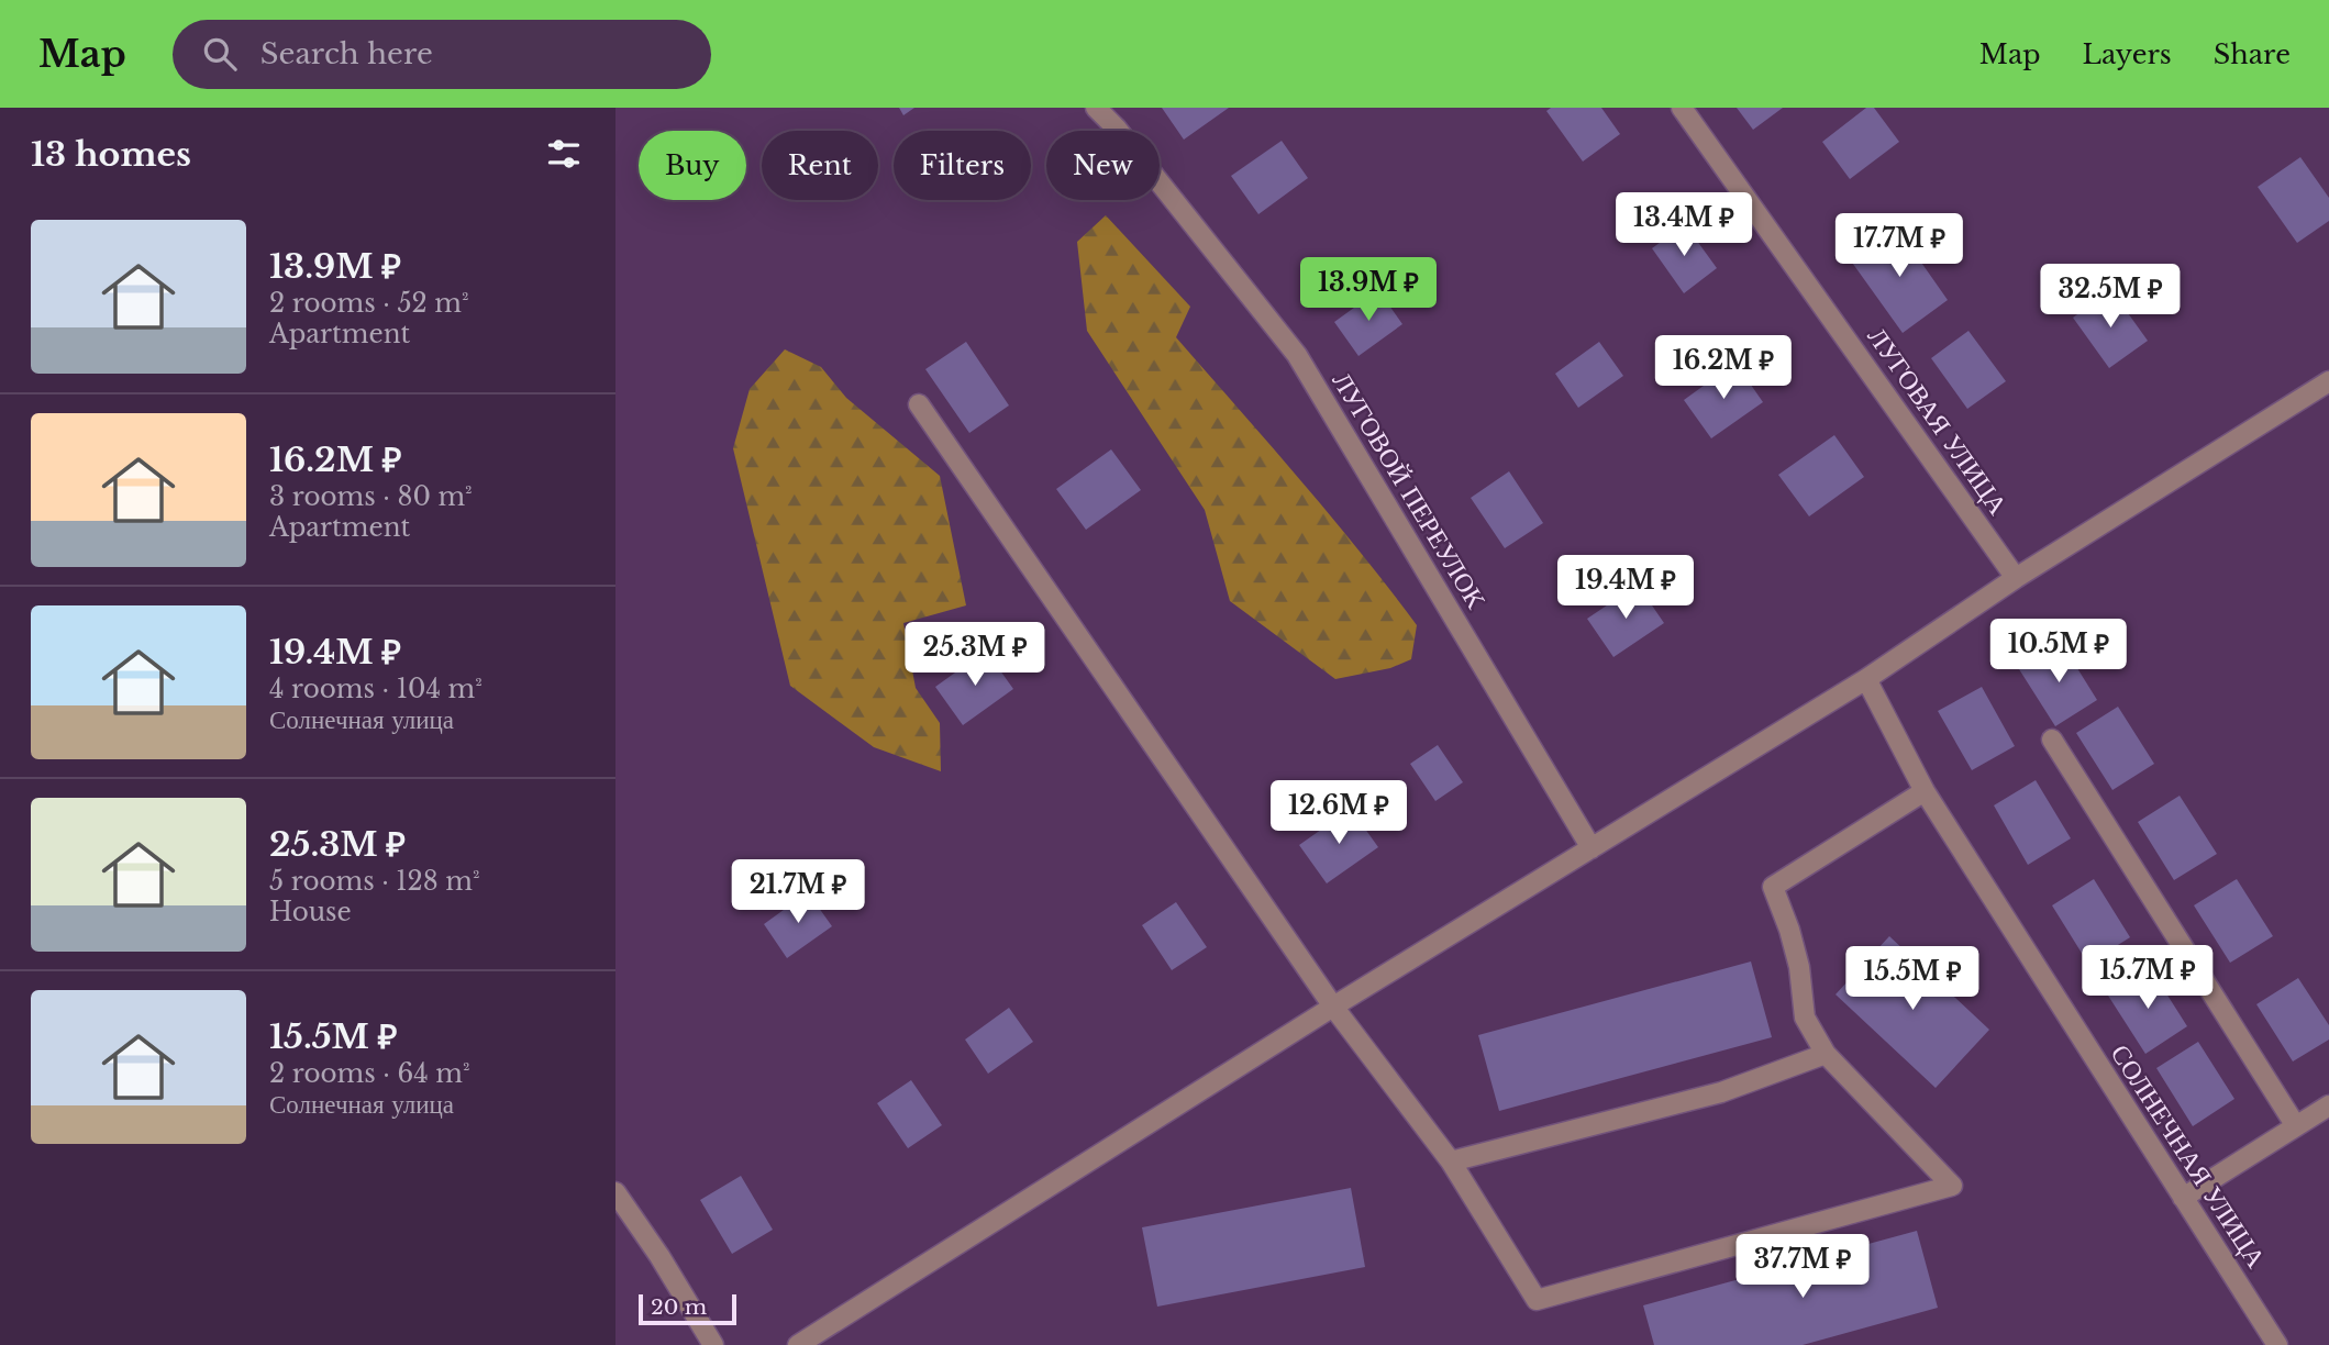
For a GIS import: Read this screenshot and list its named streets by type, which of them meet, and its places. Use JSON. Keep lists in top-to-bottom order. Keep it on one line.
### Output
{"streets":{"street":["ЛУГОВАЯ УЛИЦА","ЛУГОВОЙ ПЕРЕУЛОК","СОЛНЕЧНАЯ УЛИЦА"]},"scale_bar":"20 m","page":{"header":"Map","search":"Search here","nav":["Map","Layers","Share"],"heading":"13 homes","chip":["Buy","Rent","Filters","New"],"price":["13.4M ₽","17.7M ₽","13.9M ₽","32.5M ₽","16.2M ₽","19.4M ₽","10.5M ₽","25.3M ₽","12.6M ₽","21.7M ₽","15.7M ₽","15.5M ₽","37.7M ₽"],"list":[{"name":"13.9M ₽","note":"2 rooms · 52 m² · Apartment"},{"name":"16.2M ₽","note":"3 rooms · 80 m² · Apartment"},{"name":"19.4M ₽","note":"4 rooms · 104 m² · Солнечная улица"},{"name":"25.3M ₽","note":"5 rooms · 128 m² · House"},{"name":"15.5M ₽","note":"2 rooms · 64 m² · Солнечная улица"}],"scale":"20 m"}}
